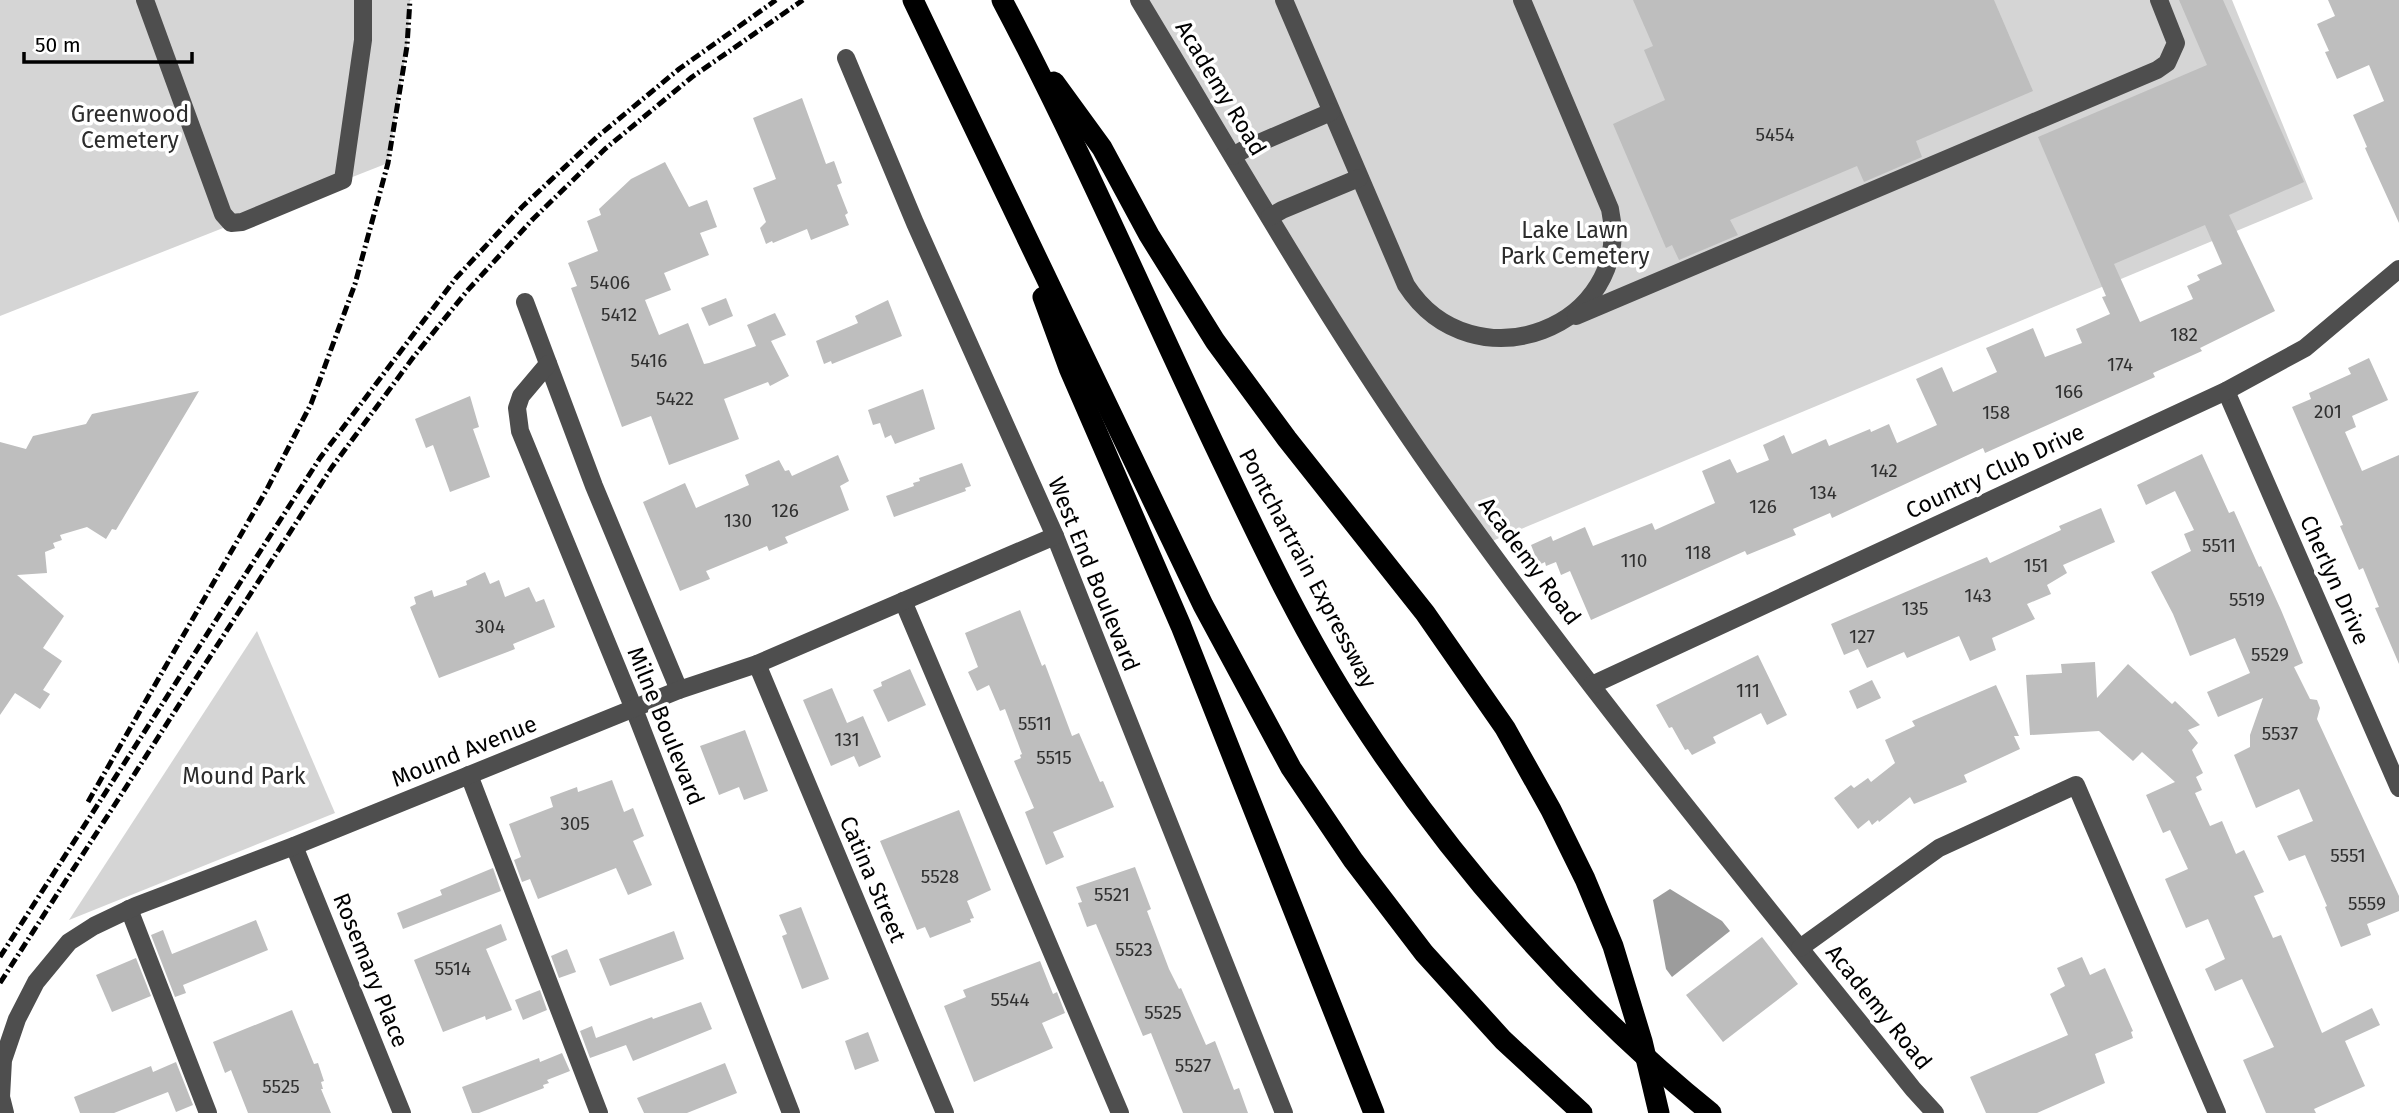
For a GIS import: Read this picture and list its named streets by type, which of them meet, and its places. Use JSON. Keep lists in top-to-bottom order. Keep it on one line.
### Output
{"streets":{"highway":["Pontchartrain Expressway"],"street":["Academy Road","Country Club Drive","West End Boulevard","Cherlyn Drive","Milne Boulevard","Mound Avenue","Catina Street","Rosemary Place"]},"crossings":[["Academy Road","Country Club Drive"],["Country Club Drive","Cherlyn Drive"],["West End Boulevard","Mound Avenue"],["Milne Boulevard","Mound Avenue"],["Mound Avenue","Catina Street"],["Mound Avenue","Rosemary Place"]],"parks":["Greenwood Cemetery","Lake Lawn Park Cemetery","Mound Park"],"house_numbers":["5454","5406","5412","182","5416","174","166","5422","201","158","142","134","126","126","130","5511","118","110","151","143","5519","135","304","127","5529","111","5511","5537","131","5515","305","5551","5528","5521","5559","5523","5514","5544","5525","5527","5525"],"scale_bar":"50 m"}
